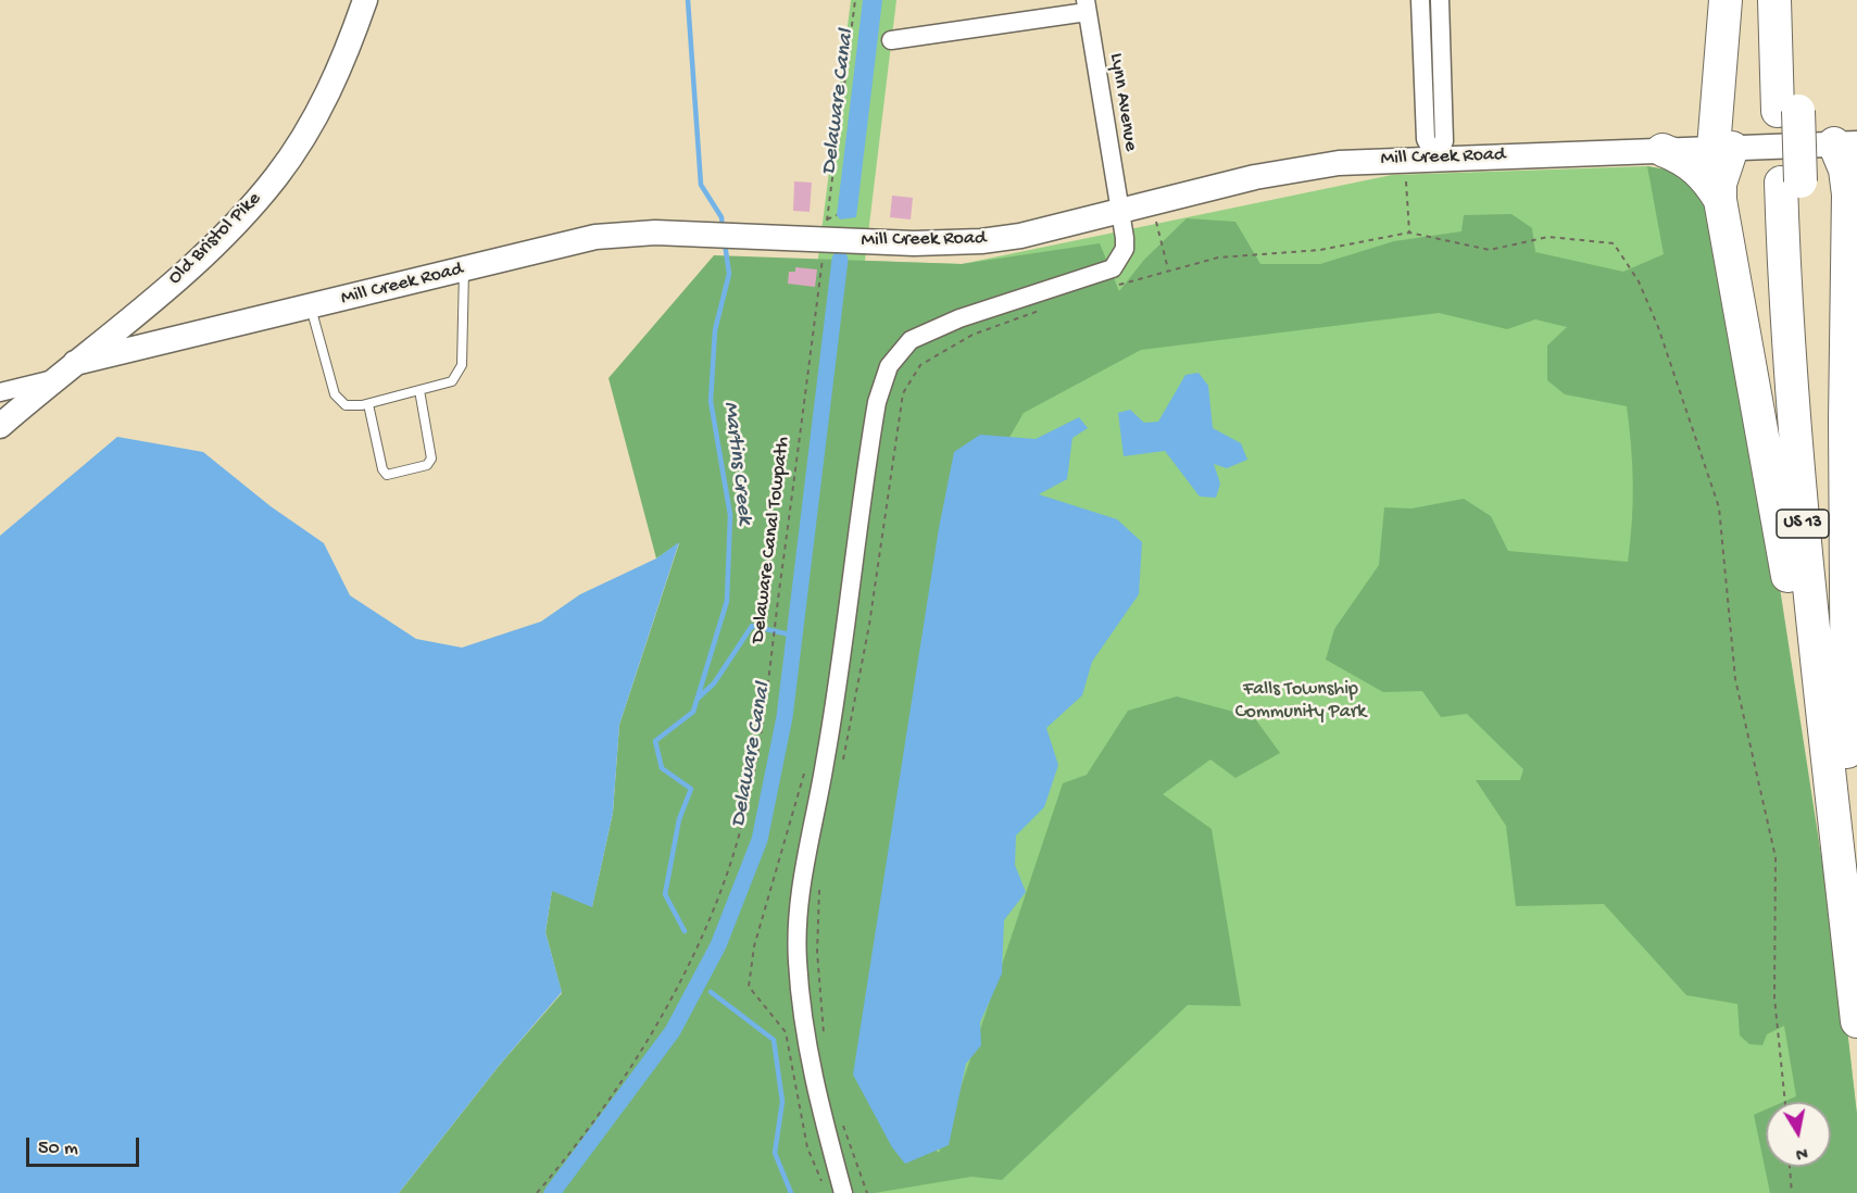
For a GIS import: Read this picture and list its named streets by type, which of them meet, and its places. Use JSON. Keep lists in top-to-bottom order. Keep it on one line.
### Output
{"streets":{"highway":["US 13"],"main road":["Mill Creek Road","Old Bristol Pike"],"street":["Lynn Avenue"],"path":["Delaware Canal Towpath"]},"crossings":[["Lynn Avenue","Mill Creek Road"],["Mill Creek Road","Old Bristol Pike"]],"water":["Delaware Canal","Martins Creek"],"parks":["Falls Township Community Park"],"scale_bar":"50 m","north":"bottom"}
